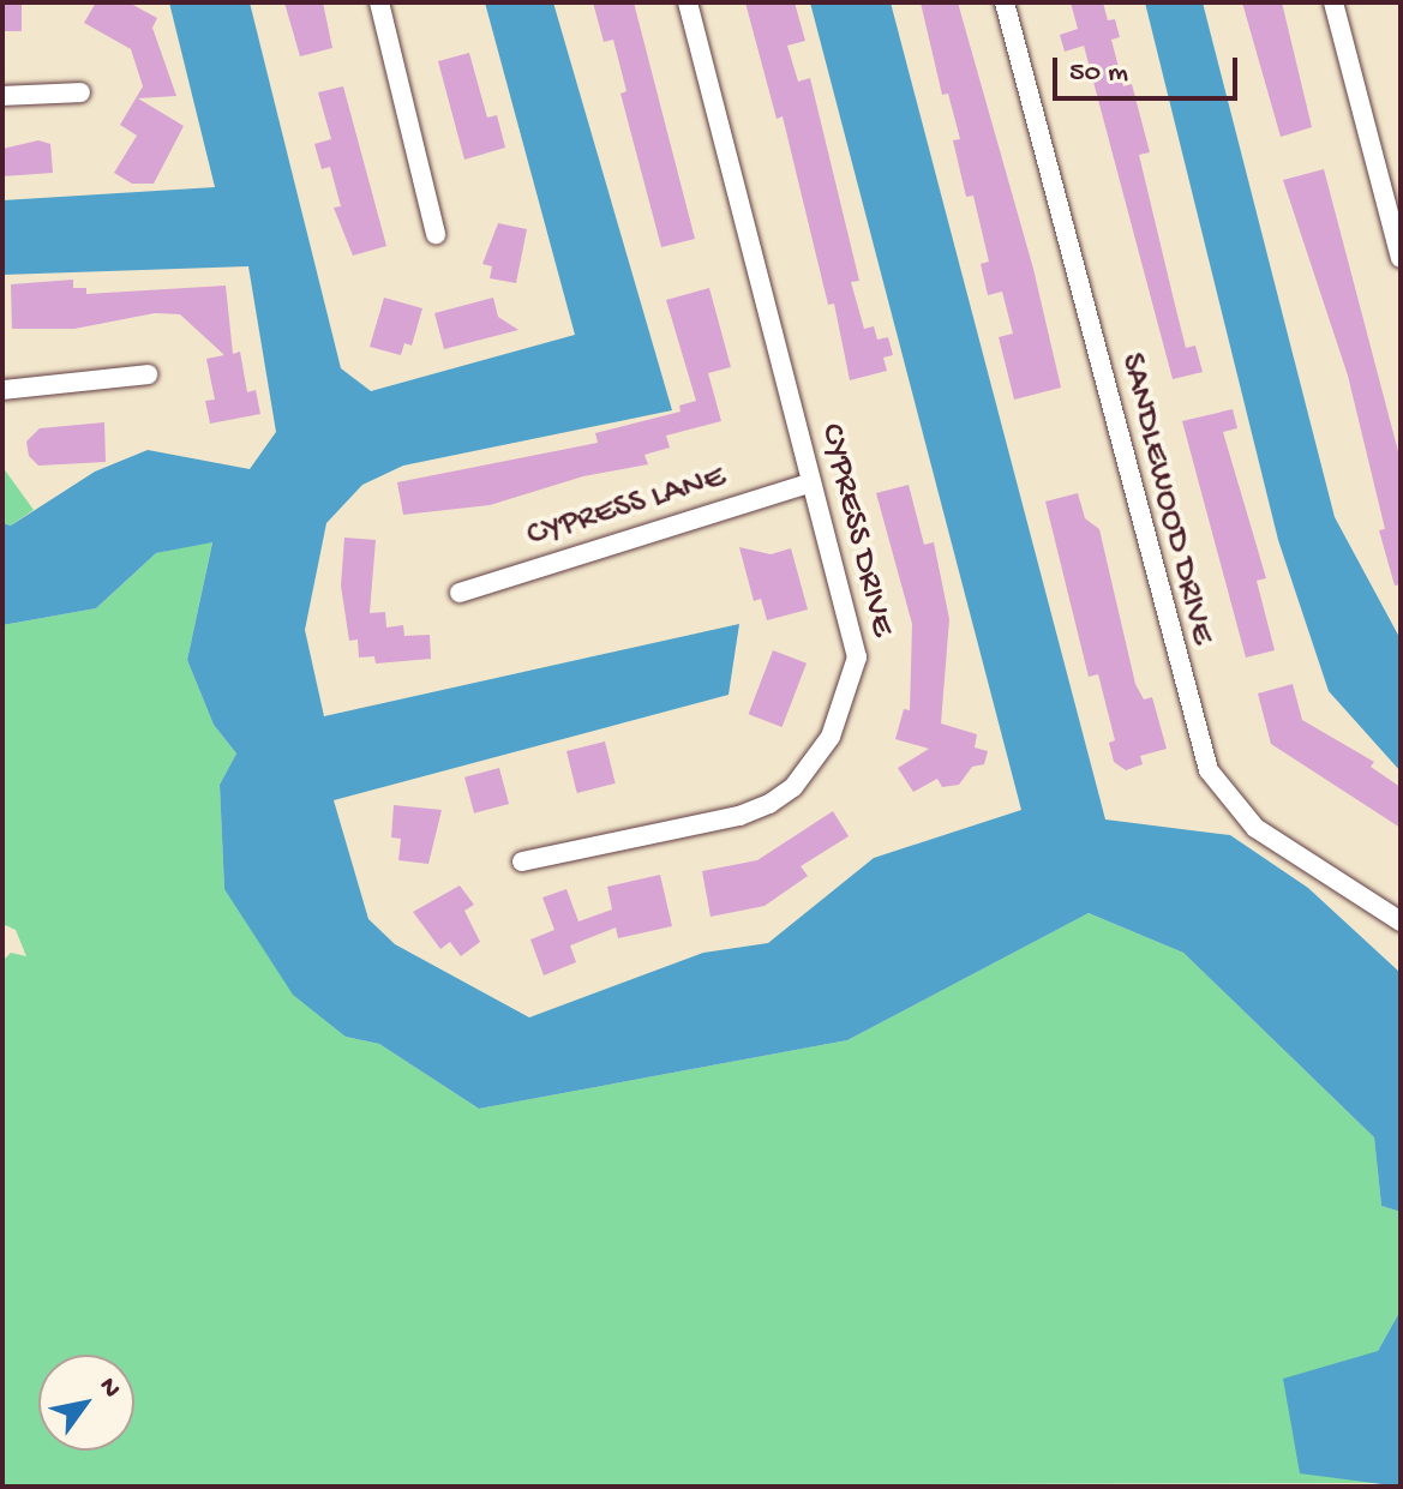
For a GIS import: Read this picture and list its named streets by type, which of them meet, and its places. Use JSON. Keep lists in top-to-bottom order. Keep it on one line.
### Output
{"streets":{"street":["SANDLEWOOD DRIVE","CYPRESS LANE","CYPRESS DRIVE"]},"crossings":[["CYPRESS LANE","CYPRESS DRIVE"]],"scale_bar":"50 m","north":"top right"}
